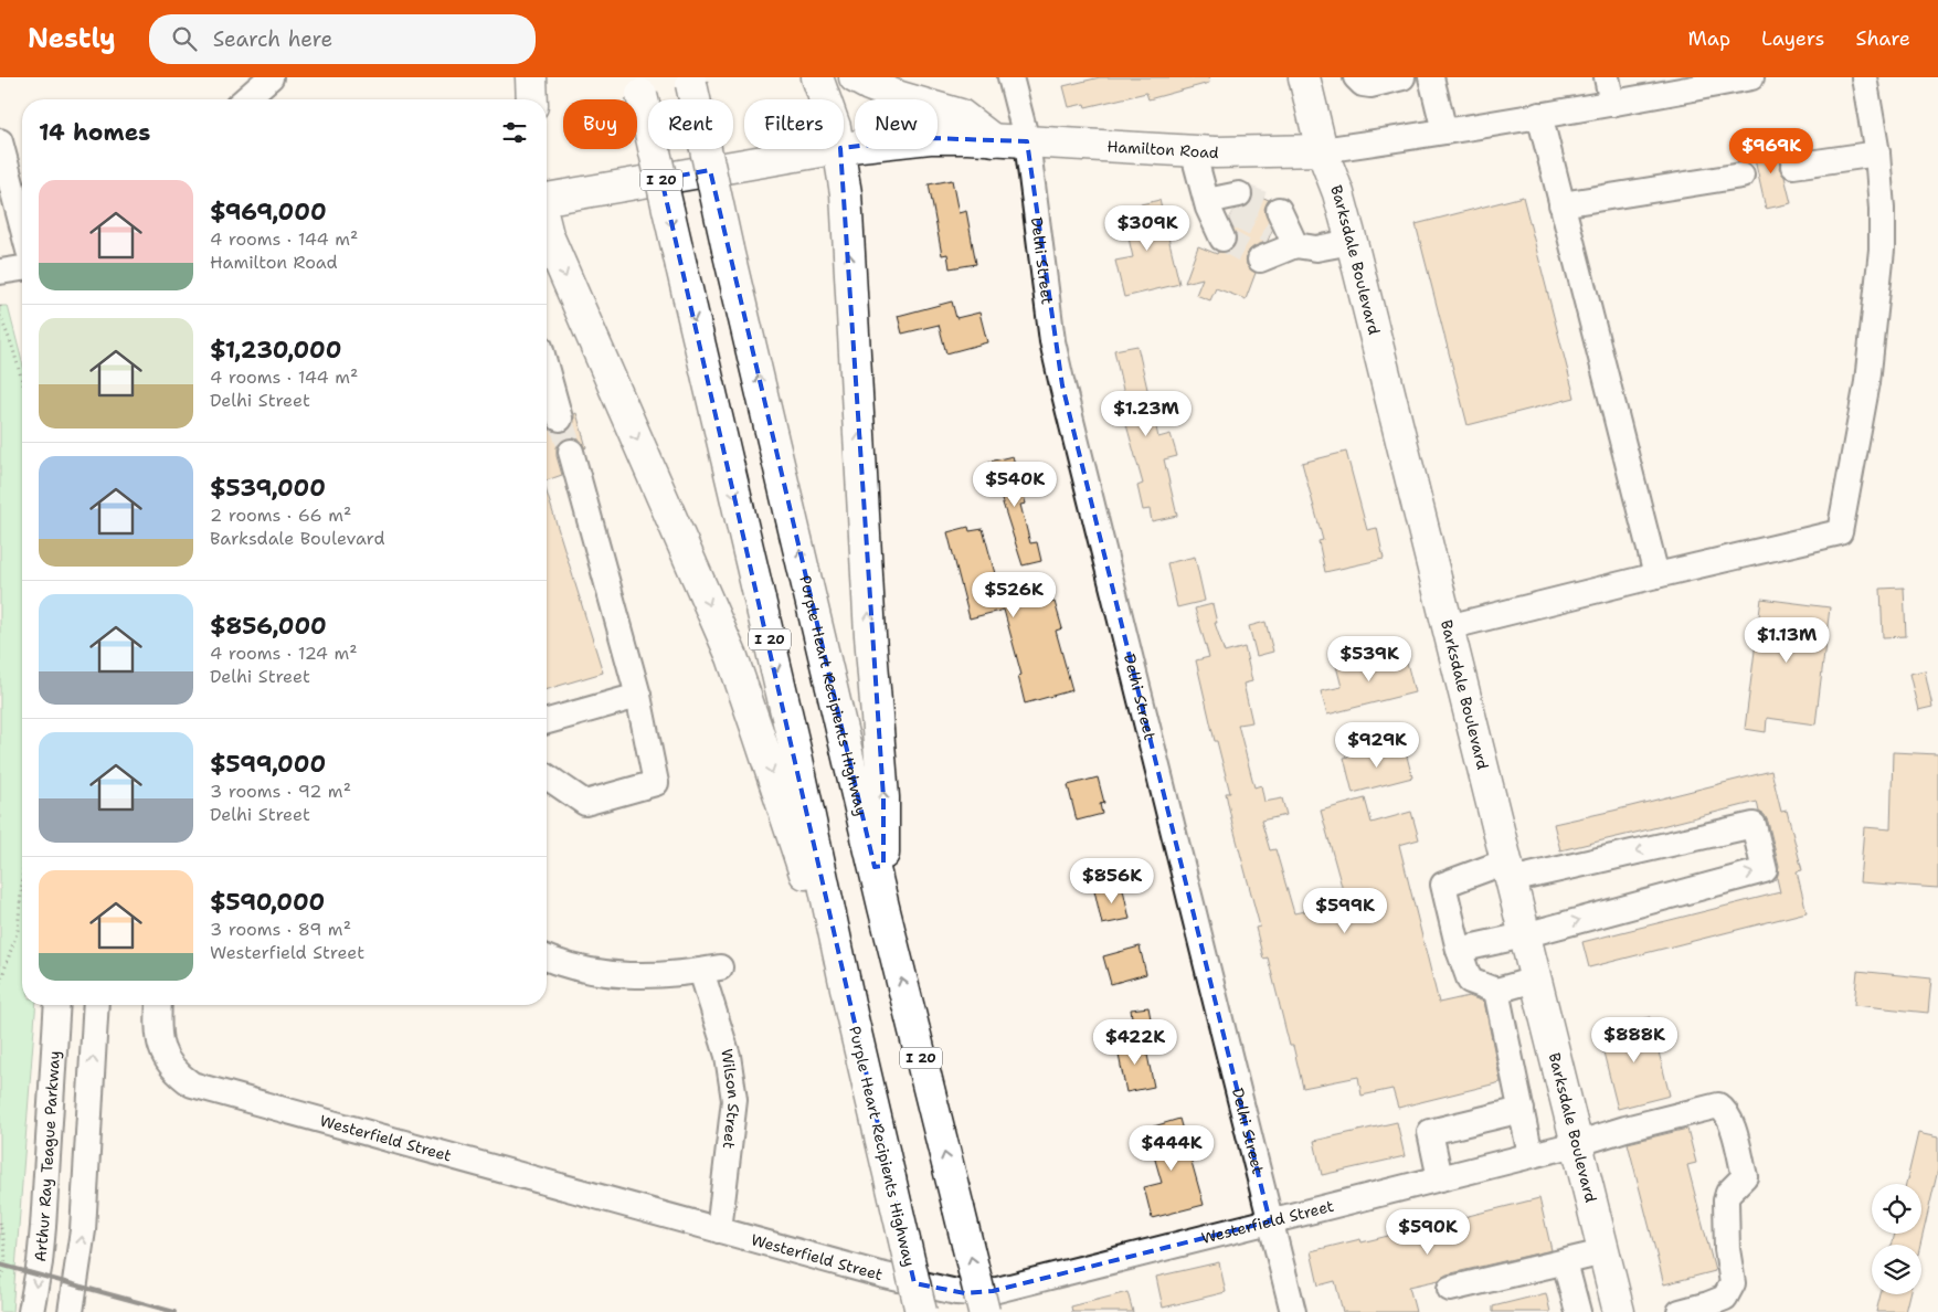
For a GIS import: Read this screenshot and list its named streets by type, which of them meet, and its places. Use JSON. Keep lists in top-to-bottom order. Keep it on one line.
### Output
{"streets":{"main road":["Hamilton Road","I 20","Barksdale Boulevard","Purple Heart Recipients Highway"],"street":["Delhi Street","Wilson Street","Westerfield Street","Arthur Ray Teague Parkway"]},"crossings":[["Hamilton Road","Delhi Street"],["Hamilton Road","Barksdale Boulevard"],["Delhi Street","Westerfield Street"],["Barksdale Boulevard","Westerfield Street"],["Wilson Street","Westerfield Street"]],"page":{"header":"Nestly","search":"Search here","nav":["Map","Layers","Share"],"chip":["Buy","Rent","Filters","New"],"heading":"14 homes","price":["$969K","$309K","$1.23M","$540K","$526K","$1.13M","$539K","$929K","$856K","$599K","$888K","$422K","$444K","$590K"],"list":[{"name":"$969,000","note":"4 rooms · 144 m² · Hamilton Road"},{"name":"$1,230,000","note":"4 rooms · 144 m² · Delhi Street"},{"name":"$539,000","note":"2 rooms · 66 m² · Barksdale Boulevard"},{"name":"$856,000","note":"4 rooms · 124 m² · Delhi Street"},{"name":"$599,000","note":"3 rooms · 92 m² · Delhi Street"},{"name":"$590,000","note":"3 rooms · 89 m² · Westerfield Street"}]}}
